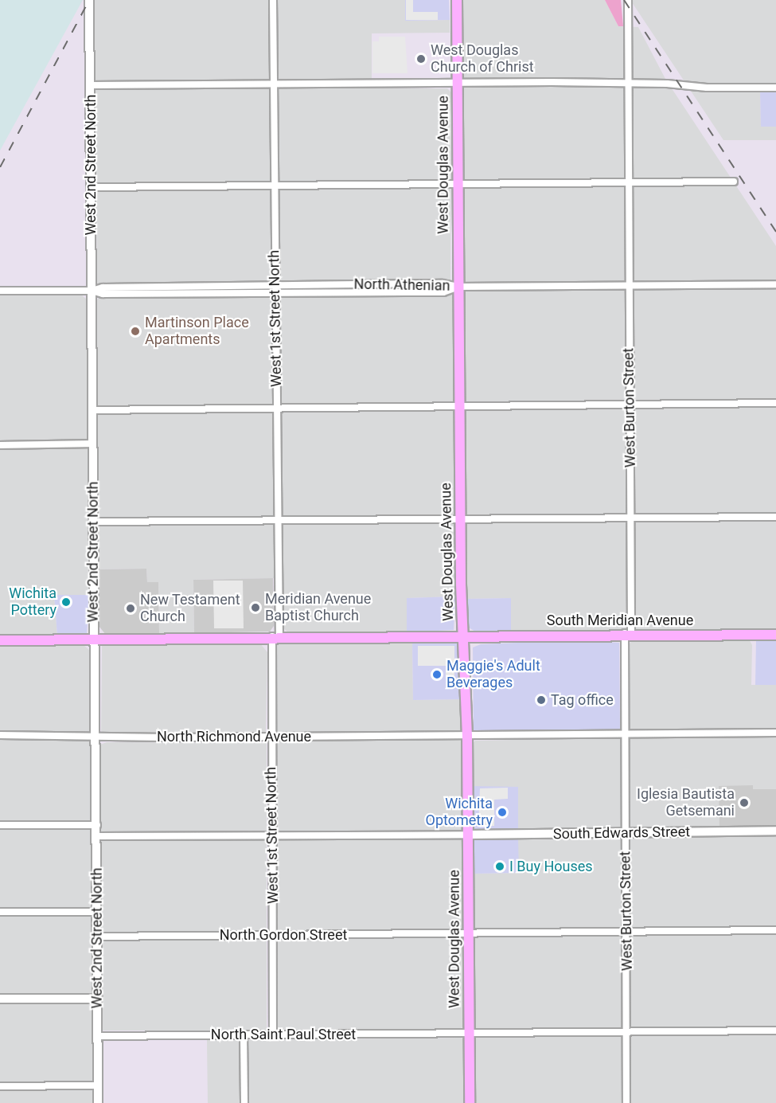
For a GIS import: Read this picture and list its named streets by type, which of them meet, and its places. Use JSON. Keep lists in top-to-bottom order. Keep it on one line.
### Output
{"streets":{"main road":["West Douglas Avenue","South Meridian Avenue"],"street":["West 2nd Street North","North Athenian","West 1st Street North","West Burton Street","North Richmond Avenue","South Edwards Street","North Gordon Street","North Saint Paul Street"]},"crossings":[["West 2nd Street North","North Athenian"],["West 2nd Street North","South Meridian Avenue"],["West 2nd Street North","North Richmond Avenue"],["West 2nd Street North","North Gordon Street"],["West 2nd Street North","North Saint Paul Street"],["West Douglas Avenue","North Athenian"],["West Douglas Avenue","South Meridian Avenue"],["West Douglas Avenue","North Richmond Avenue"],["West Douglas Avenue","South Edwards Street"],["West Douglas Avenue","North Gordon Street"],["West Douglas Avenue","North Saint Paul Street"],["North Athenian","West 1st Street North"],["West 1st Street North","South Meridian Avenue"],["West 1st Street North","North Richmond Avenue"],["West 1st Street North","North Gordon Street"],["West 1st Street North","North Saint Paul Street"],["West Burton Street","South Meridian Avenue"],["West Burton Street","North Richmond Avenue"],["West Burton Street","South Edwards Street"],["West Burton Street","North Gordon Street"],["West Burton Street","North Saint Paul Street"]],"places":["West Douglas Church of Christ","Martinson Place Apartments","Wichita Pottery","Meridian Avenue Baptist Church","New Testament Church","Maggie's Adult Beverages","Tag office","Iglesia Bautista Getsemani","Wichita Optometry","I Buy Houses"]}
